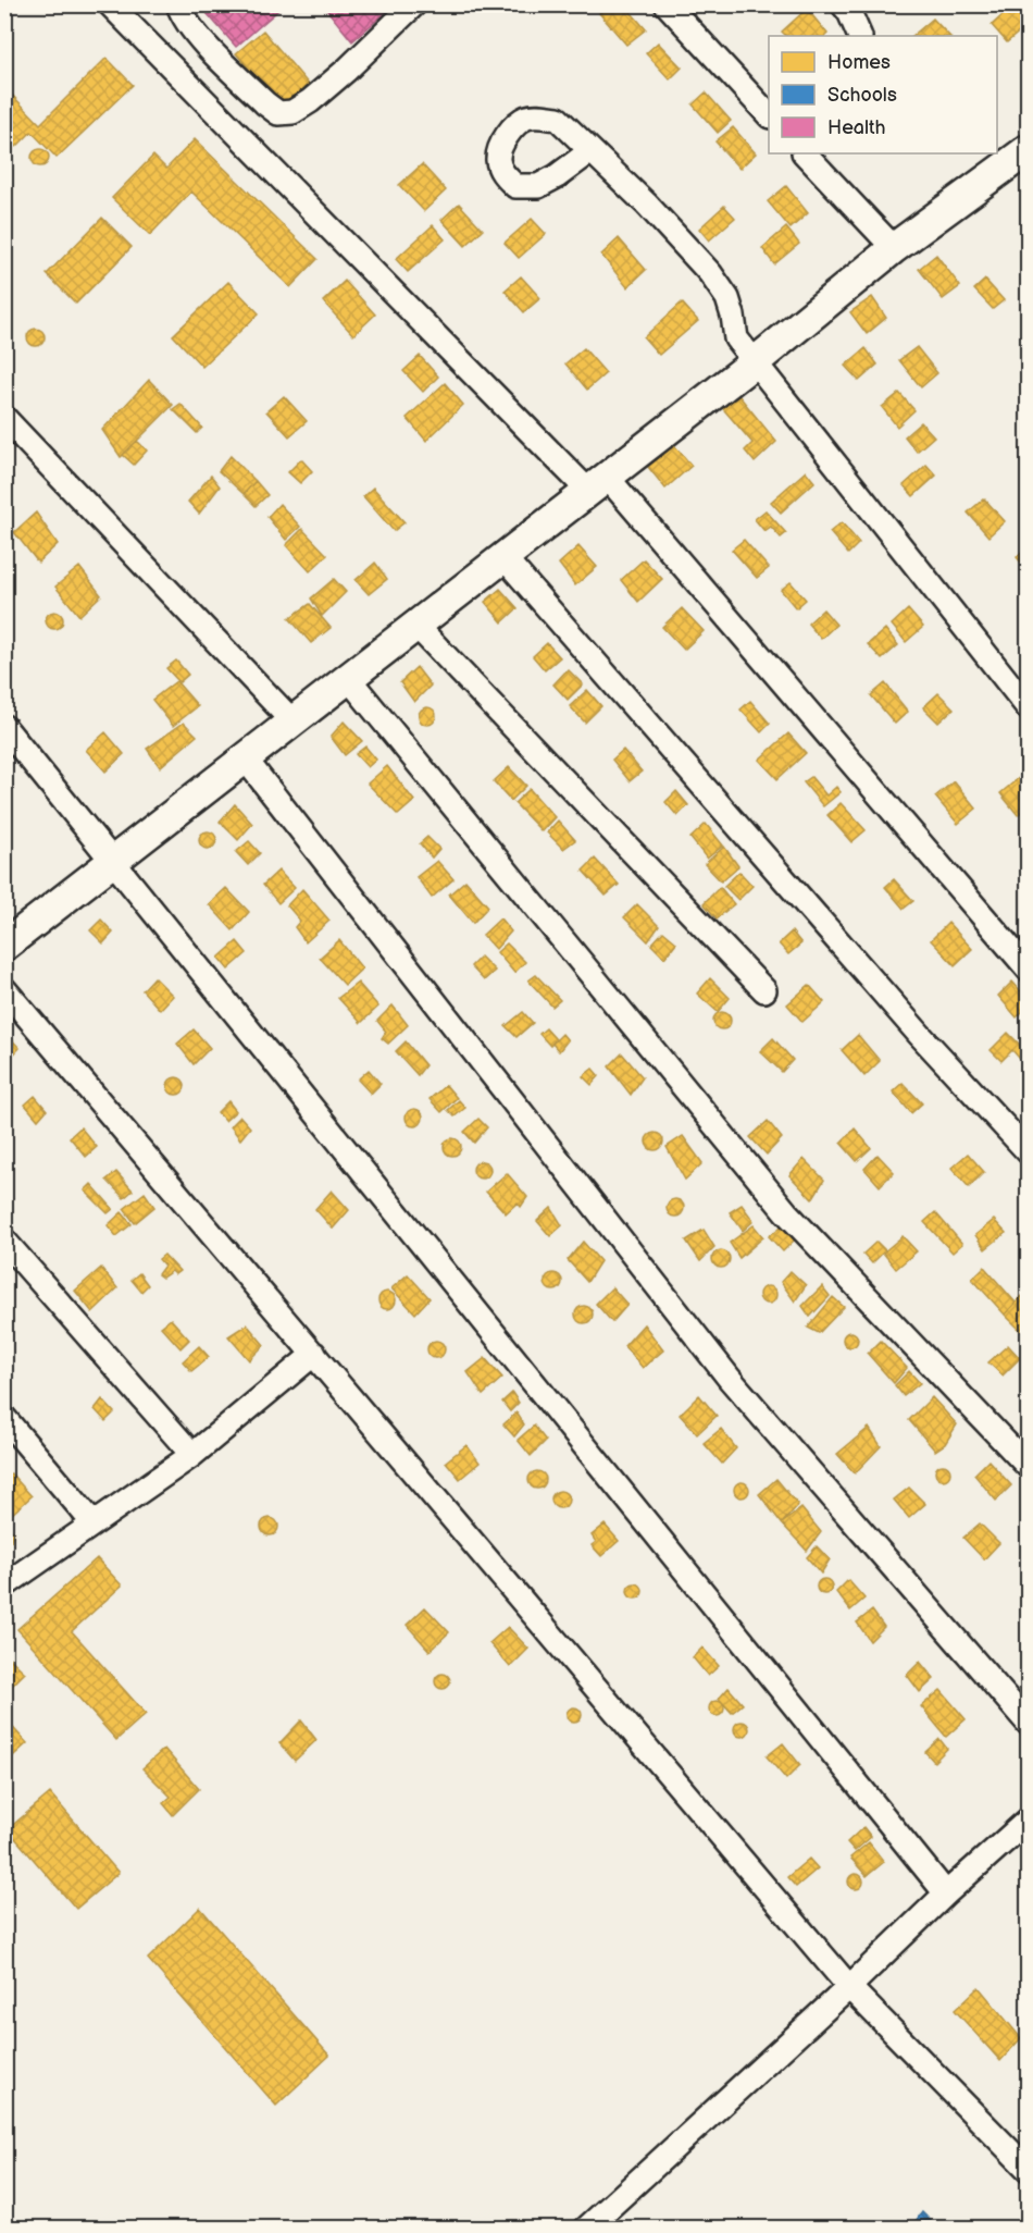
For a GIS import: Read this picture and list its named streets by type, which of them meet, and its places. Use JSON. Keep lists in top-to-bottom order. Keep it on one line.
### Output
{"legend":["Homes","Schools","Health"]}
